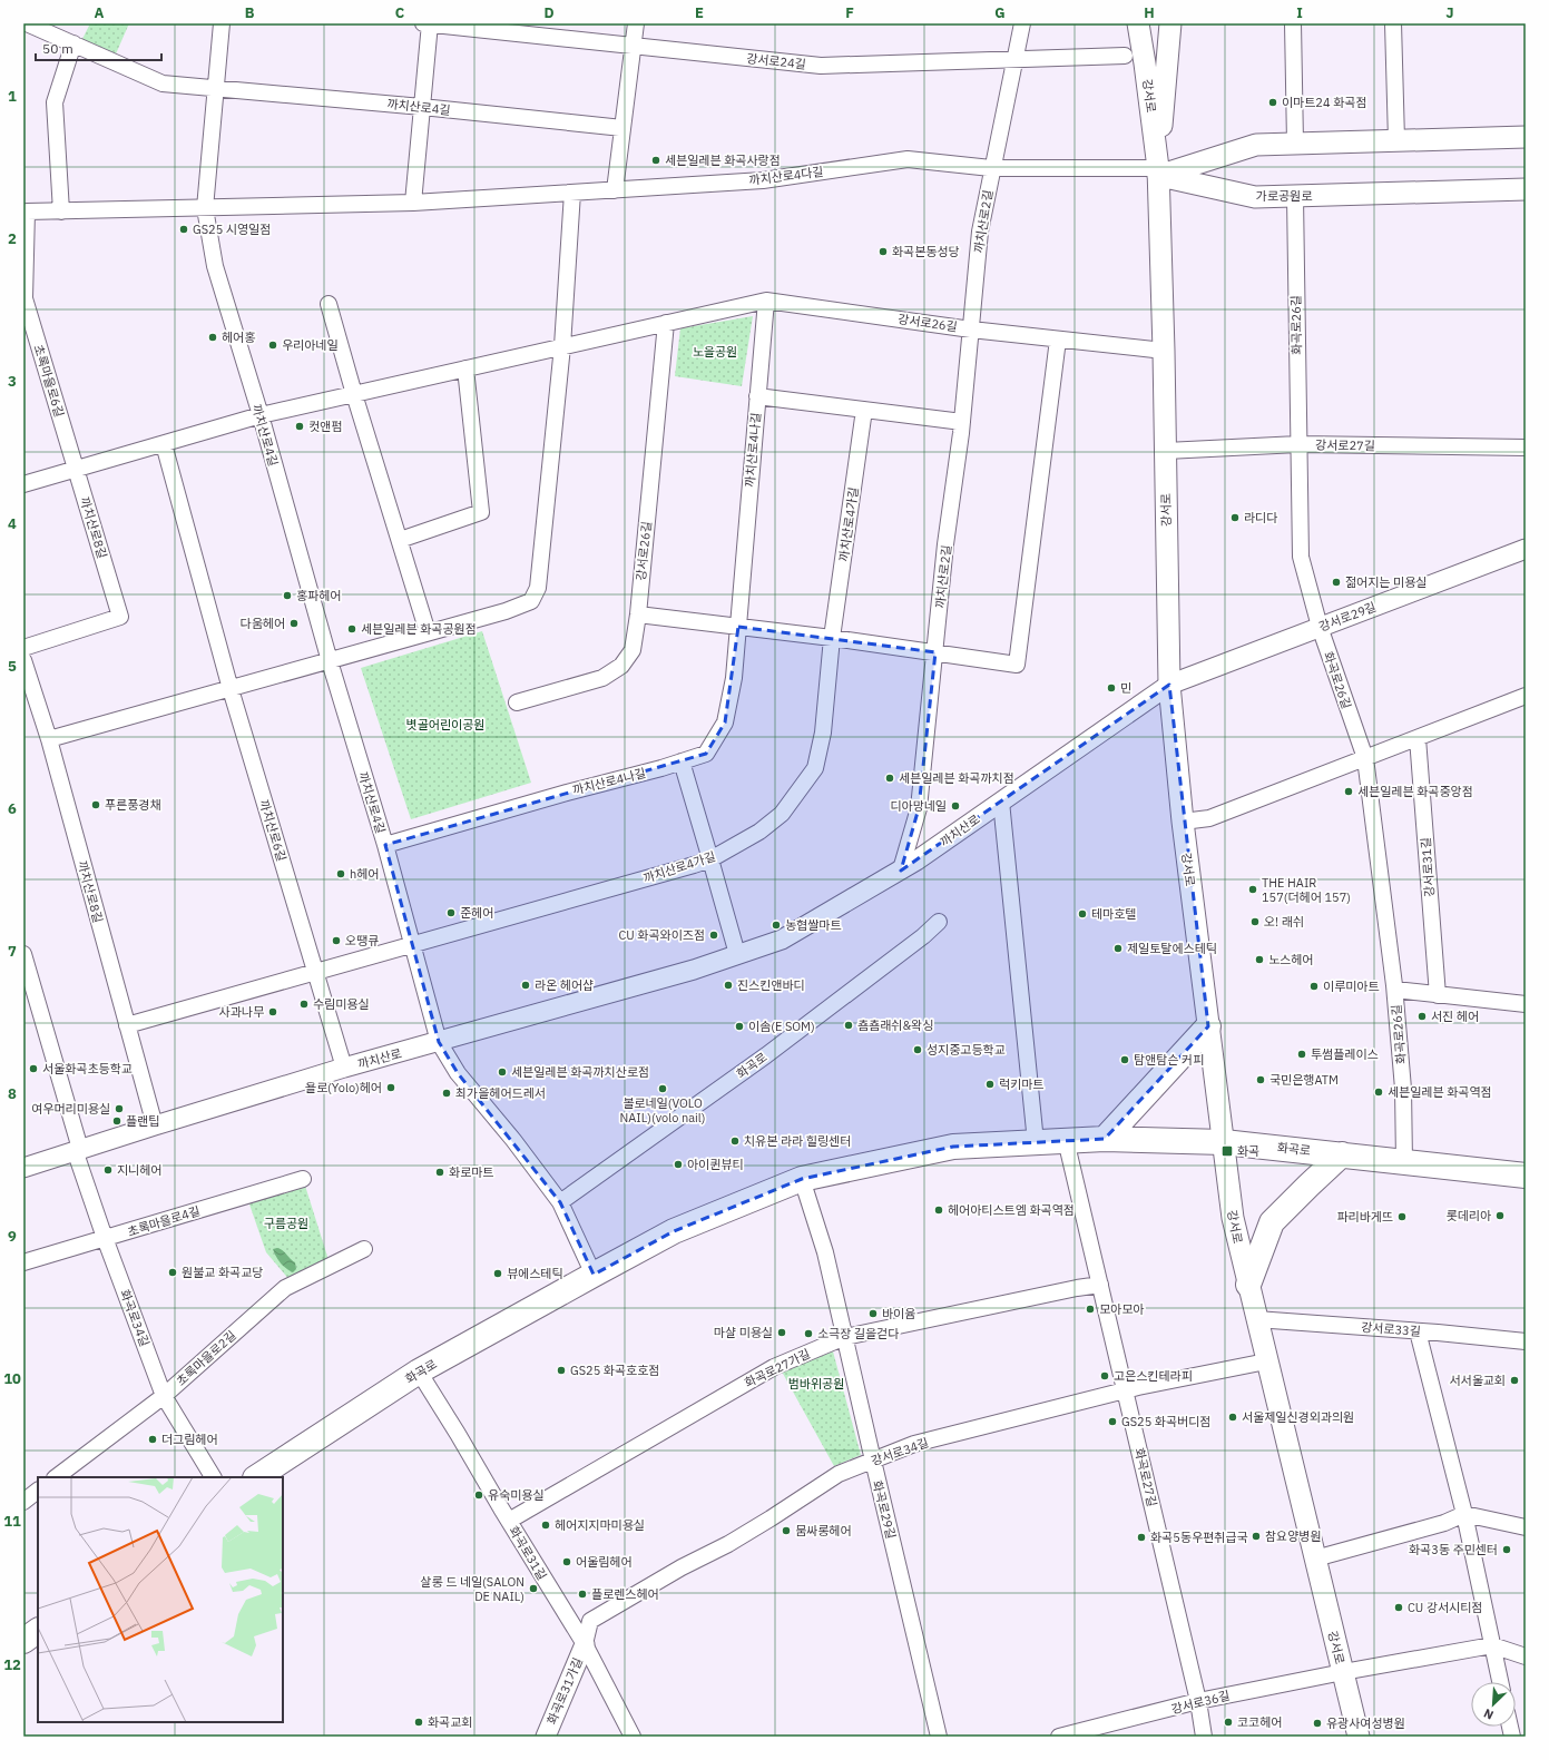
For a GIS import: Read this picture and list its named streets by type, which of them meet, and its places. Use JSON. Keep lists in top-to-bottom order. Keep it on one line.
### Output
{"streets":{"main road":["강서로","가로공원로","화곡로"],"street":["강서로24길","까치산로4길","까치산로4다길","까치산로2길","강서로26길","화곡로26길","초록마을로6길","강서로27길","까치산로4나길","까치산로4가길","까치산로8길","강서로29길","까치산로6길","까치산로","강서로31길","초록마을로4길","화곡로34길","강서로33길","초록마을로2길","화곡로27가길","강서로34길","화곡로27길","화곡로29길","화곡로31길","화곡로31가길","강서로36길"]},"crossings":[["강서로24길","까치산로2길"],["강서로","까치산로4다길"],["강서로","가로공원로"],["강서로","강서로26길"],["강서로","강서로27길"],["강서로","강서로29길"],["강서로","까치산로"],["강서로","화곡로"],["강서로","강서로33길"],["강서로","강서로34길"],["강서로","강서로36길"],["까치산로4길","까치산로4다길"],["까치산로4길","강서로26길"],["까치산로4길","까치산로4나길"],["까치산로4길","까치산로4가길"],["까치산로4길","까치산로"],["까치산로4다길","가로공원로"],["까치산로4다길","까치산로2길"],["가로공원로","화곡로26길"],["까치산로2길","강서로26길"],["까치산로2길","까치산로"],["강서로26길","까치산로4나길"],["화곡로26길","강서로27길"],["화곡로26길","강서로29길"],["화곡로26길","화곡로"],["초록마을로6길","까치산로8길"],["까치산로8길","까치산로"],["강서로29길","까치산로"],["까치산로6길","까치산로"],["까치산로","화곡로34길"],["화곡로","화곡로27길"],["화곡로","화곡로29길"],["화곡로","화곡로31길"],["초록마을로4길","화곡로34길"],["화곡로34길","초록마을로2길"],["화곡로27가길","화곡로27길"],["화곡로27가길","화곡로29길"],["화곡로27가길","화곡로31길"],["강서로34길","화곡로27길"],["강서로34길","화곡로29길"],["강서로34길","화곡로31길"],["강서로34길","화곡로31가길"],["화곡로27길","강서로36길"],["화곡로31길","화곡로31가길"]],"parks":["노을공원","볏골어린이공원","구름공원","범바위공원"],"places":{"other":["이마트24 화곡점","세븐일레븐 화곡사랑점","GS25 시영일점","화곡본동성당","헤어홍","우리아네일","컷앤펌","라디다","젊어지는 미용실","홍파헤어","다움헤어","세븐일레븐 화곡공원점","민","세븐일레븐 화곡까치점","세븐일레븐 화곡중앙점","푸른풍경채","디아망네일","h헤어","THE HAIR 157(더헤어 157)","준헤어","테마호텔","오! 래쉬","농협쌀마트","CU 화곡와이즈점","오땡큐","제일토탈에스테틱","노스헤어","라온 헤어샵","진스킨앤바디","이루미아트","수림미용실","사과나무","서진 헤어","춈춈래쉬&왁싱","이솜(E SOM)","성지중고등학교","투썸플레이스","탐앤탐슨 커피","서울화곡초등학교","세븐일레븐 화곡까치산로점","국민은행ATM","럭키마트","욜로(Yolo)헤어","볼로네일(VOLO NAIL)(volo nail)","세븐일레븐 화곡역점","최가을헤어드레서","여우머리미용실","플랜팁","치유본 라라 힐링센터","아이퀸뷰티","지니헤어","화로마트","헤어아티스트엠 화곡역점","롯데리아","파리바게뜨","원불교 화곡교당","뷰에스테틱","모아모아","바이윰","마샬 미용실","소극장 길을걷다","GS25 화곡호호점","고은스킨테라피","서서울교회","서울제일신경외과의원","GS25 화곡버디점","더그림헤어","유숙미용실","헤어지지마미용실","뭄싸롱헤어","참요양병원","화곡5동우편취급국","화곡3동 주민센터","어울림헤어","살롱 드 네일(SALON DE NAIL)","플로렌스헤어","CU 강서시티점","화곡교회","코코헤어","유광사여성병원"],"transit":["화곡"]},"scale_bar":"50 m","north":"bottom left","grid":{"columns":["A","B","C","D","E","F","G","H","I","J"],"rows":["1","2","3","4","5","6","7","8","9","10","11","12"]}}
